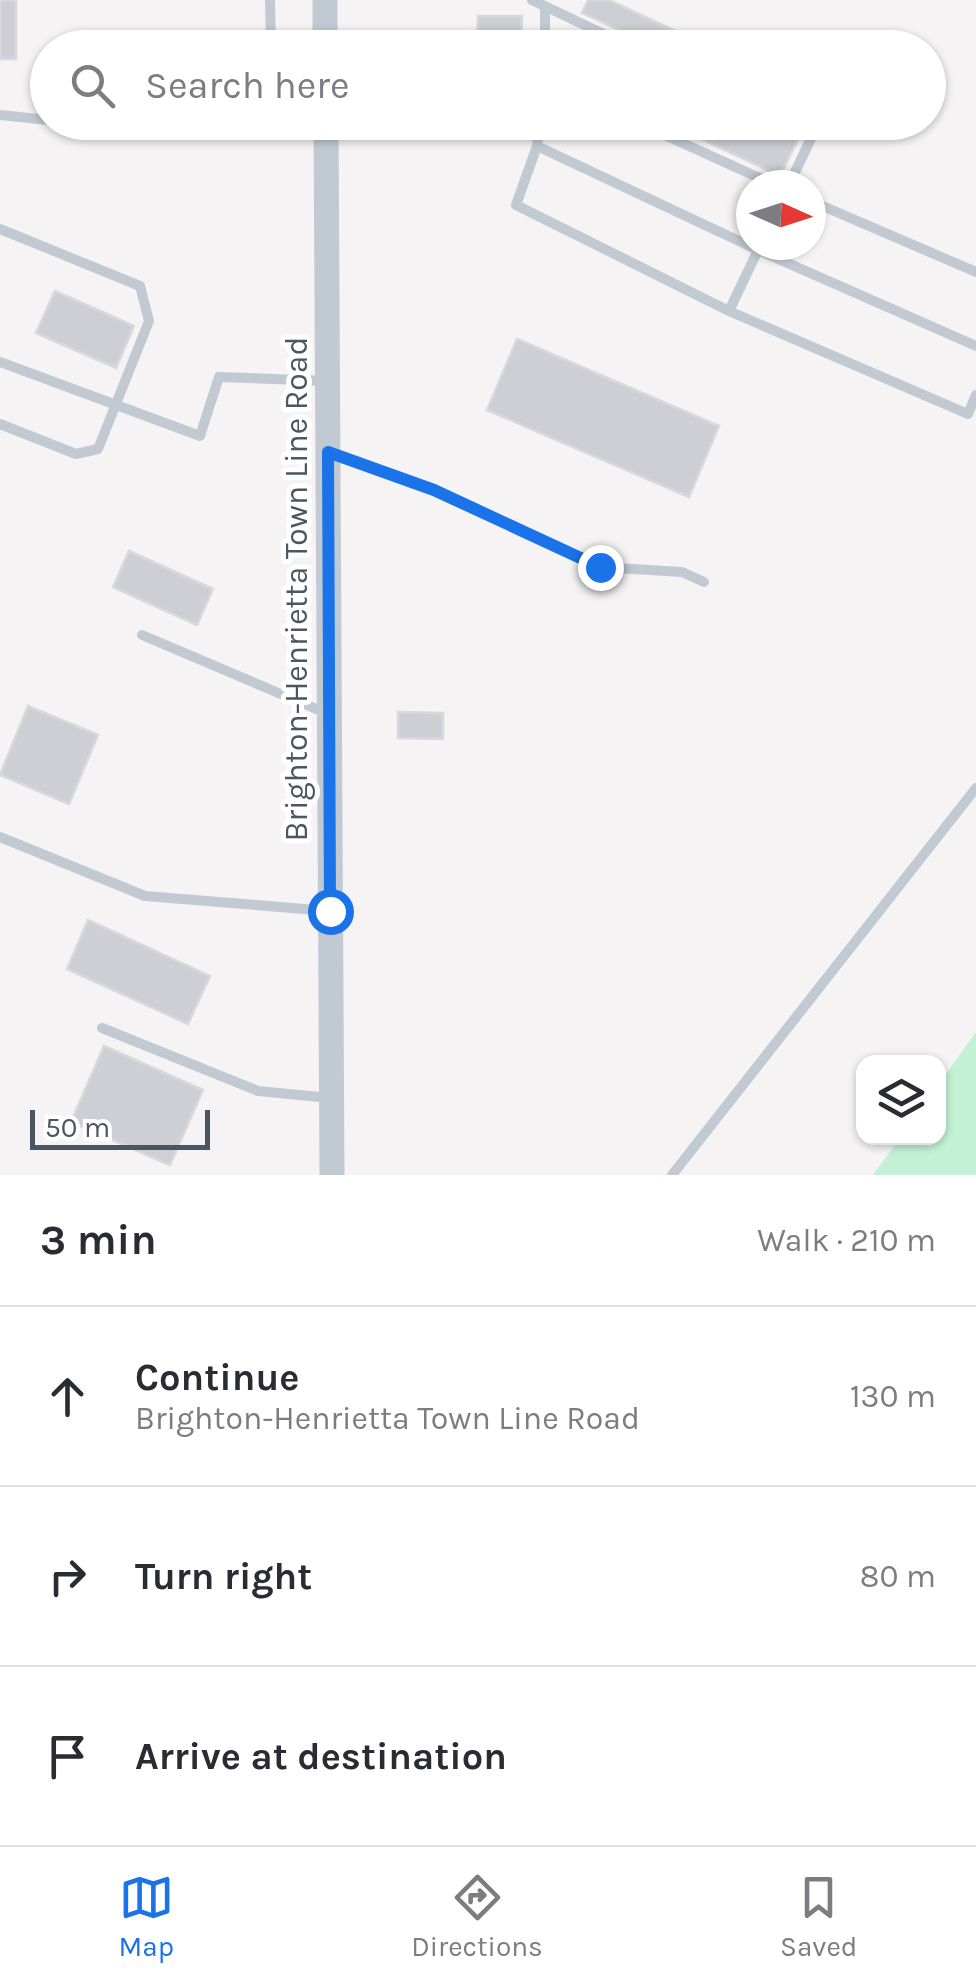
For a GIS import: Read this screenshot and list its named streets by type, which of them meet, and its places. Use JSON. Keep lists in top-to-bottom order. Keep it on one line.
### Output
{"streets":{"street":["Brighton-Henrietta Town Line Road"]},"scale_bar":"50 m","north":"right","page":{"search":"Search here","scale":"50 m","heading":["3 min","Walk · 210 m"],"list":[["Continue","Brighton-Henrietta Town Line Road","130 m"],["Turn right","80 m"],"Arrive at destination"],"nav":["Map","Directions","Saved"]}}
